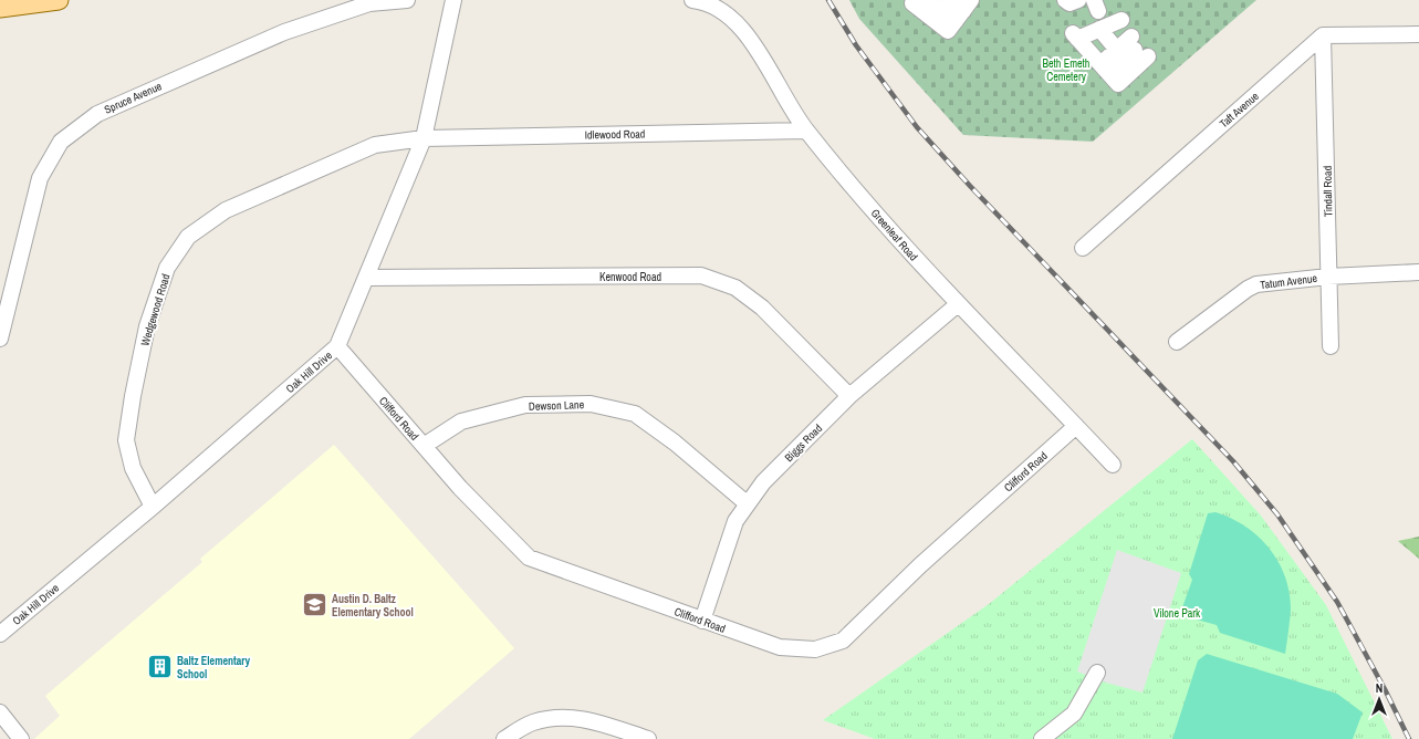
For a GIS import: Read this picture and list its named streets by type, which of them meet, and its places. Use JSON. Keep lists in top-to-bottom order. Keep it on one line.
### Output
{"streets":{"street":["Spruce Avenue","Taft Avenue","Idlewood Road","Tindall Road","Greenleaf Road","Kenwood Road","Tatum Avenue","Wedgewood Road","Oak Hill Drive","Dewson Lane","Clifford Road","Biggs Road"]},"crossings":[["Taft Avenue","Tindall Road"],["Idlewood Road","Greenleaf Road"],["Idlewood Road","Wedgewood Road"],["Idlewood Road","Oak Hill Drive"],["Tindall Road","Tatum Avenue"],["Greenleaf Road","Clifford Road"],["Greenleaf Road","Biggs Road"],["Kenwood Road","Oak Hill Drive"],["Kenwood Road","Biggs Road"],["Wedgewood Road","Oak Hill Drive"],["Oak Hill Drive","Clifford Road"],["Dewson Lane","Clifford Road"],["Dewson Lane","Biggs Road"],["Clifford Road","Biggs Road"]],"parks":["Beth Emeth Cemetery","Vilone Park"],"places":{"school or university":["Austin D. Baltz Elementary School"],"building":["Baltz Elementary School"]},"north":"top"}
